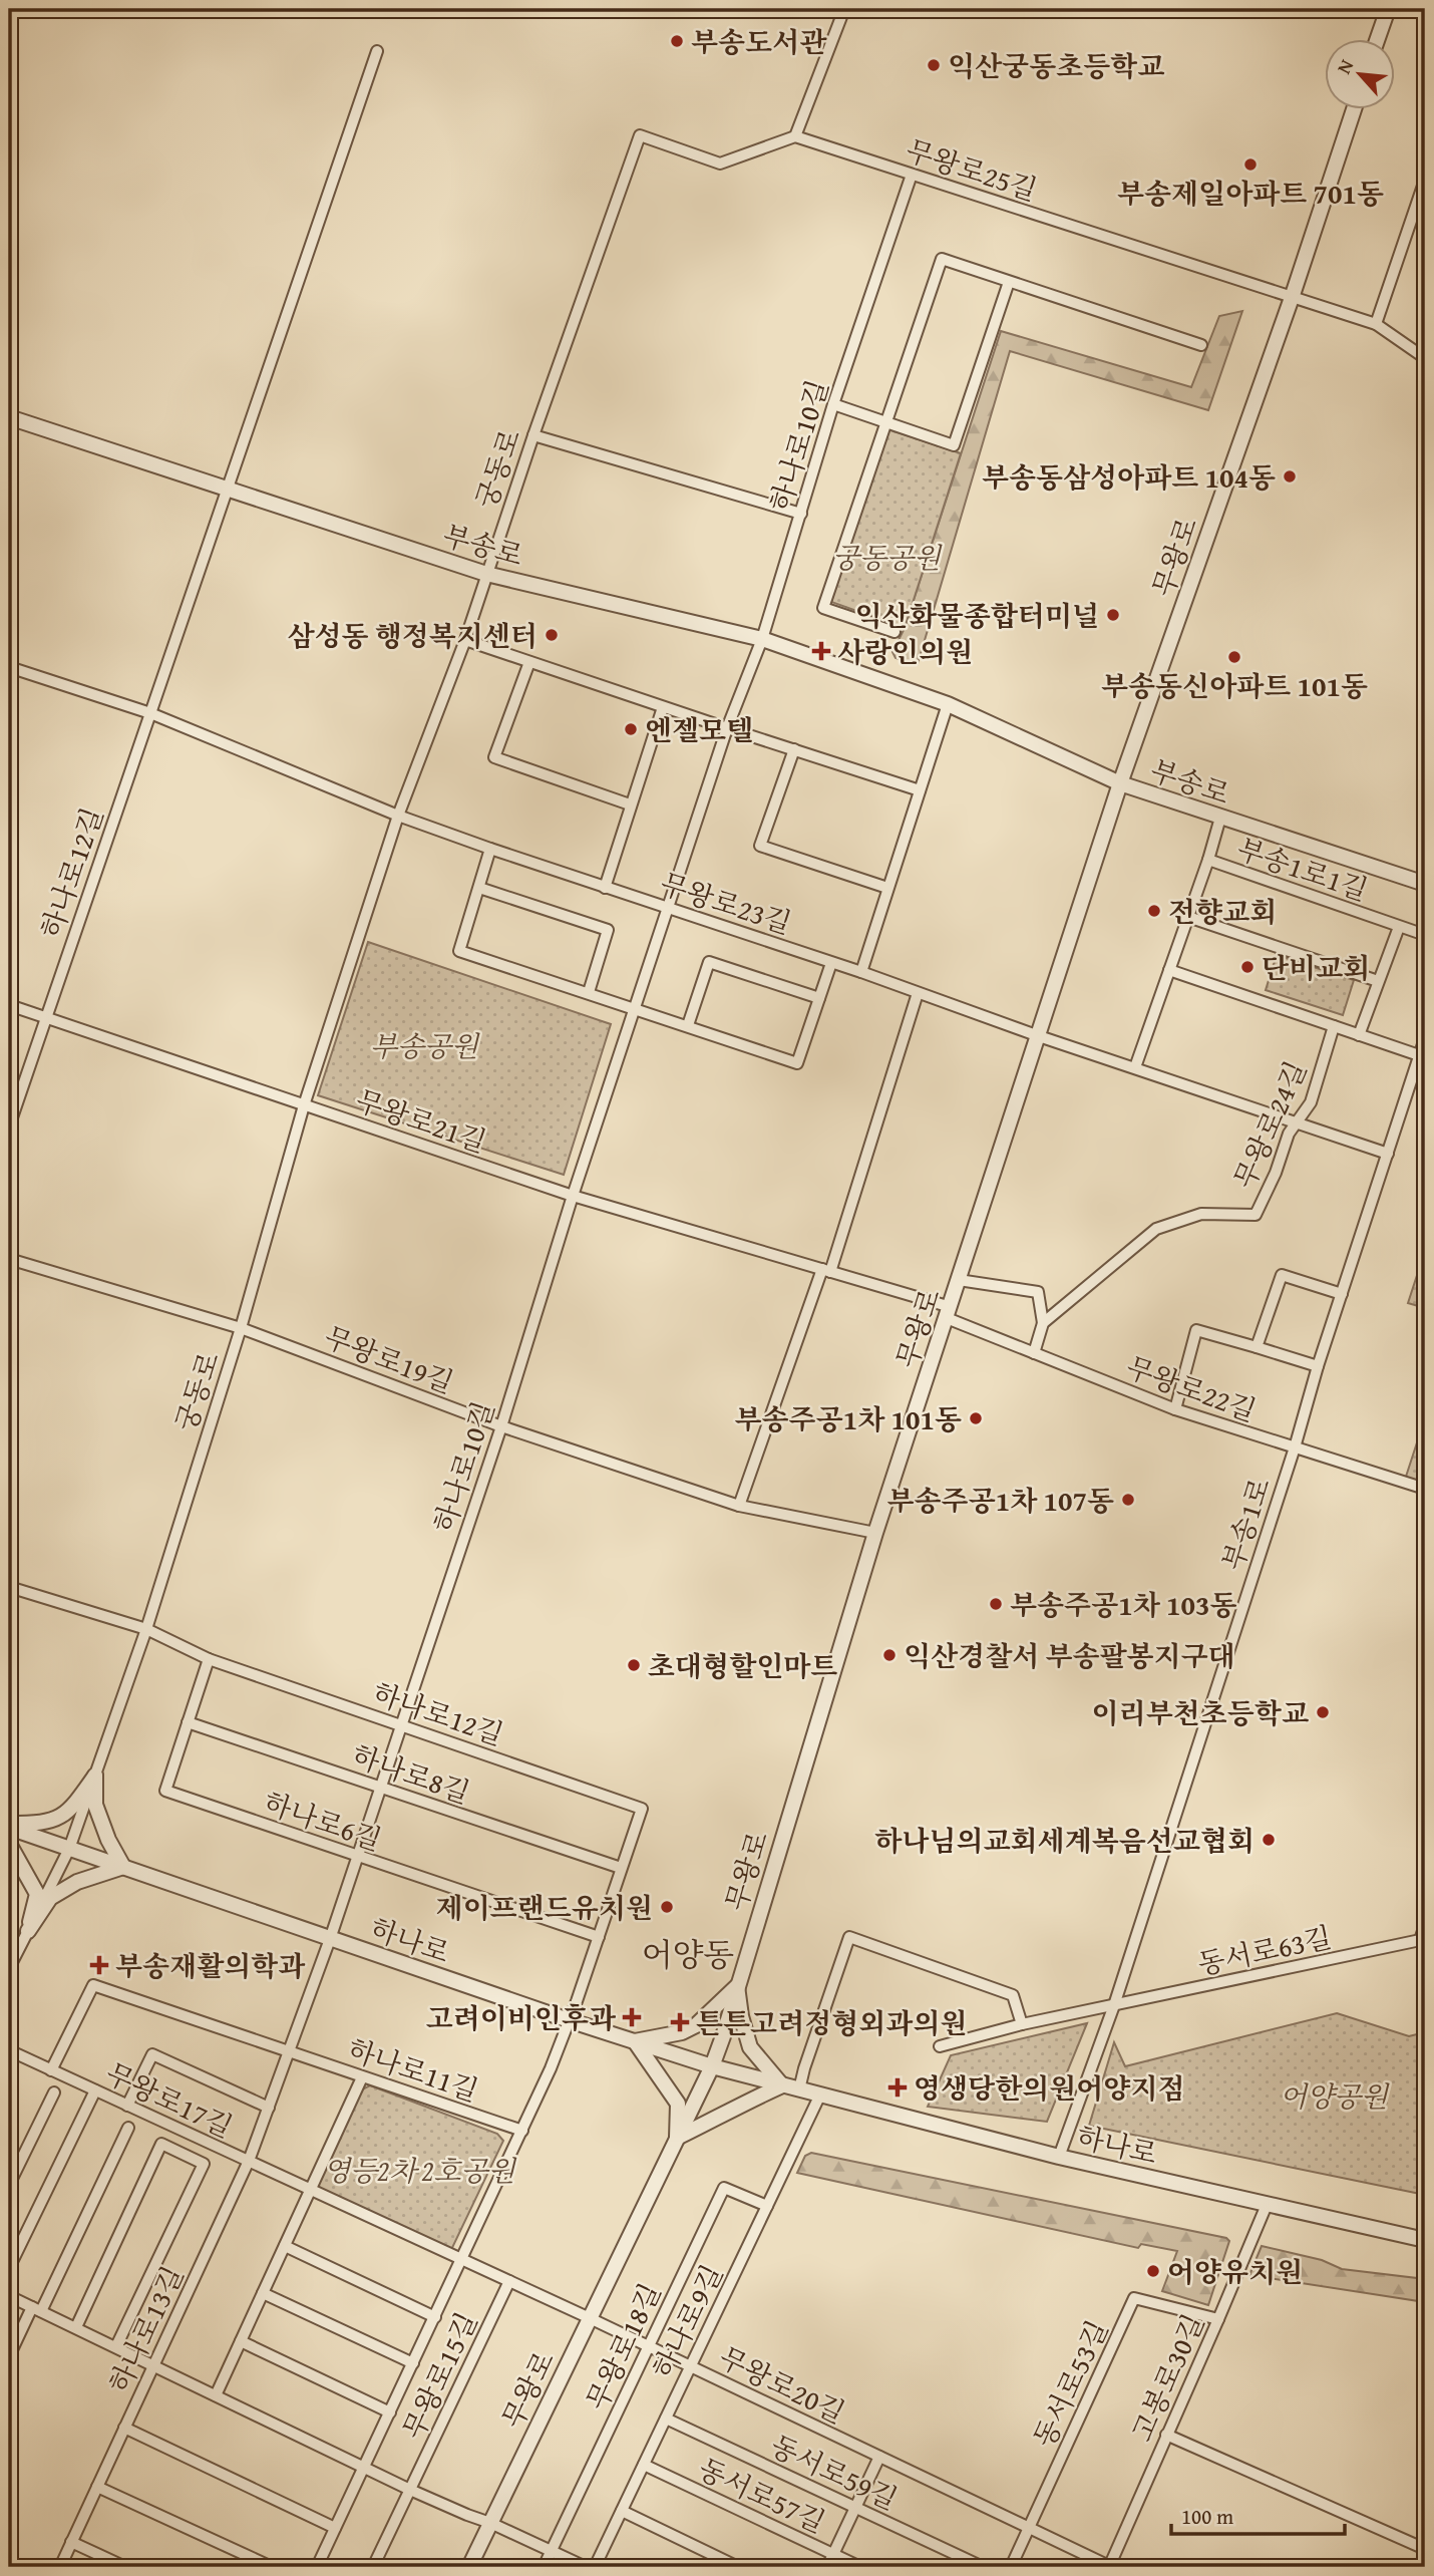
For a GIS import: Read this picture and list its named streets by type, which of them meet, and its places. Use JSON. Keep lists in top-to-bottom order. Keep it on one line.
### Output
{"streets":{"street":["무왕로25길","하나로10길","궁동로","부송로","무왕로","부송1로1길","하나로12길","무왕로23길","무왕로21길","무왕로24길","무왕로19길","무왕로22길","부송1로","하나로8길","하나로6길","하나로","동서로63길","하나로11길","무왕로17길","하나로9길","하나로13길","무왕로18길","무왕로15길","고봉로30길","동서로53길","무왕로20길","동서로59길","동서로57길"]},"crossings":[["무왕로25길","하나로10길"],["무왕로25길","궁동로"],["무왕로25길","무왕로"],["하나로10길","부송로"],["하나로10길","하나로12길"],["하나로10길","무왕로23길"],["하나로10길","무왕로21길"],["하나로10길","무왕로19길"],["하나로10길","하나로8길"],["하나로10길","하나로6길"],["하나로10길","하나로"],["하나로10길","하나로13길"],["궁동로","부송로"],["궁동로","하나로12길"],["궁동로","무왕로23길"],["궁동로","무왕로21길"],["궁동로","무왕로19길"],["궁동로","하나로"],["부송로","무왕로"],["부송로","하나로12길"],["무왕로","무왕로23길"],["무왕로","무왕로21길"],["무왕로","무왕로24길"],["무왕로","무왕로19길"],["무왕로","무왕로22길"],["무왕로","하나로"],["무왕로","무왕로17길"],["무왕로","무왕로20길"],["하나로12길","무왕로21길"],["하나로12길","하나로8길"],["하나로12길","하나로6길"],["하나로12길","하나로"],["무왕로21길","무왕로22길"],["무왕로22길","부송1로"],["부송1로","하나로"],["부송1로","동서로63길"],["하나로8길","하나로6길"],["하나로","하나로9길"],["하나로","하나로13길"],["하나로","고봉로30길"],["하나로11길","하나로13길"],["무왕로17길","하나로13길"],["무왕로17길","무왕로15길"],["무왕로17길","무왕로20길"],["하나로9길","무왕로18길"],["하나로9길","무왕로20길"],["하나로9길","동서로59길"],["하나로9길","동서로57길"],["무왕로18길","무왕로20길"],["고봉로30길","동서로53길"],["고봉로30길","무왕로20길"],["동서로53길","무왕로20길"]],"districts":["어양동"],"parks":["궁동공원","부송공원","어양공원","영등2차 2호공원"],"places":{"other":["부송도서관","익산궁동초등학교","부송제일아파트 701동","부송동삼성아파트 104동","익산화물종합터미널","삼성동 행정복지센터","부송동신아파트 101동","엔젤모텔","전향교회","단비교회","부송주공1차 101동","부송주공1차 107동","부송주공1차 103동","익산경찰서 부송팔봉지구대","초대형할인마트","이리부천초등학교","하나님의교회세계복음선교협회","제이프랜드유치원","어양유치원"],"health":["사랑인의원","부송재활의학과","고려이비인후과","튼튼고려정형외과의원","영생당한의원어양지점"]},"scale_bar":"100 m","north":"top left"}
